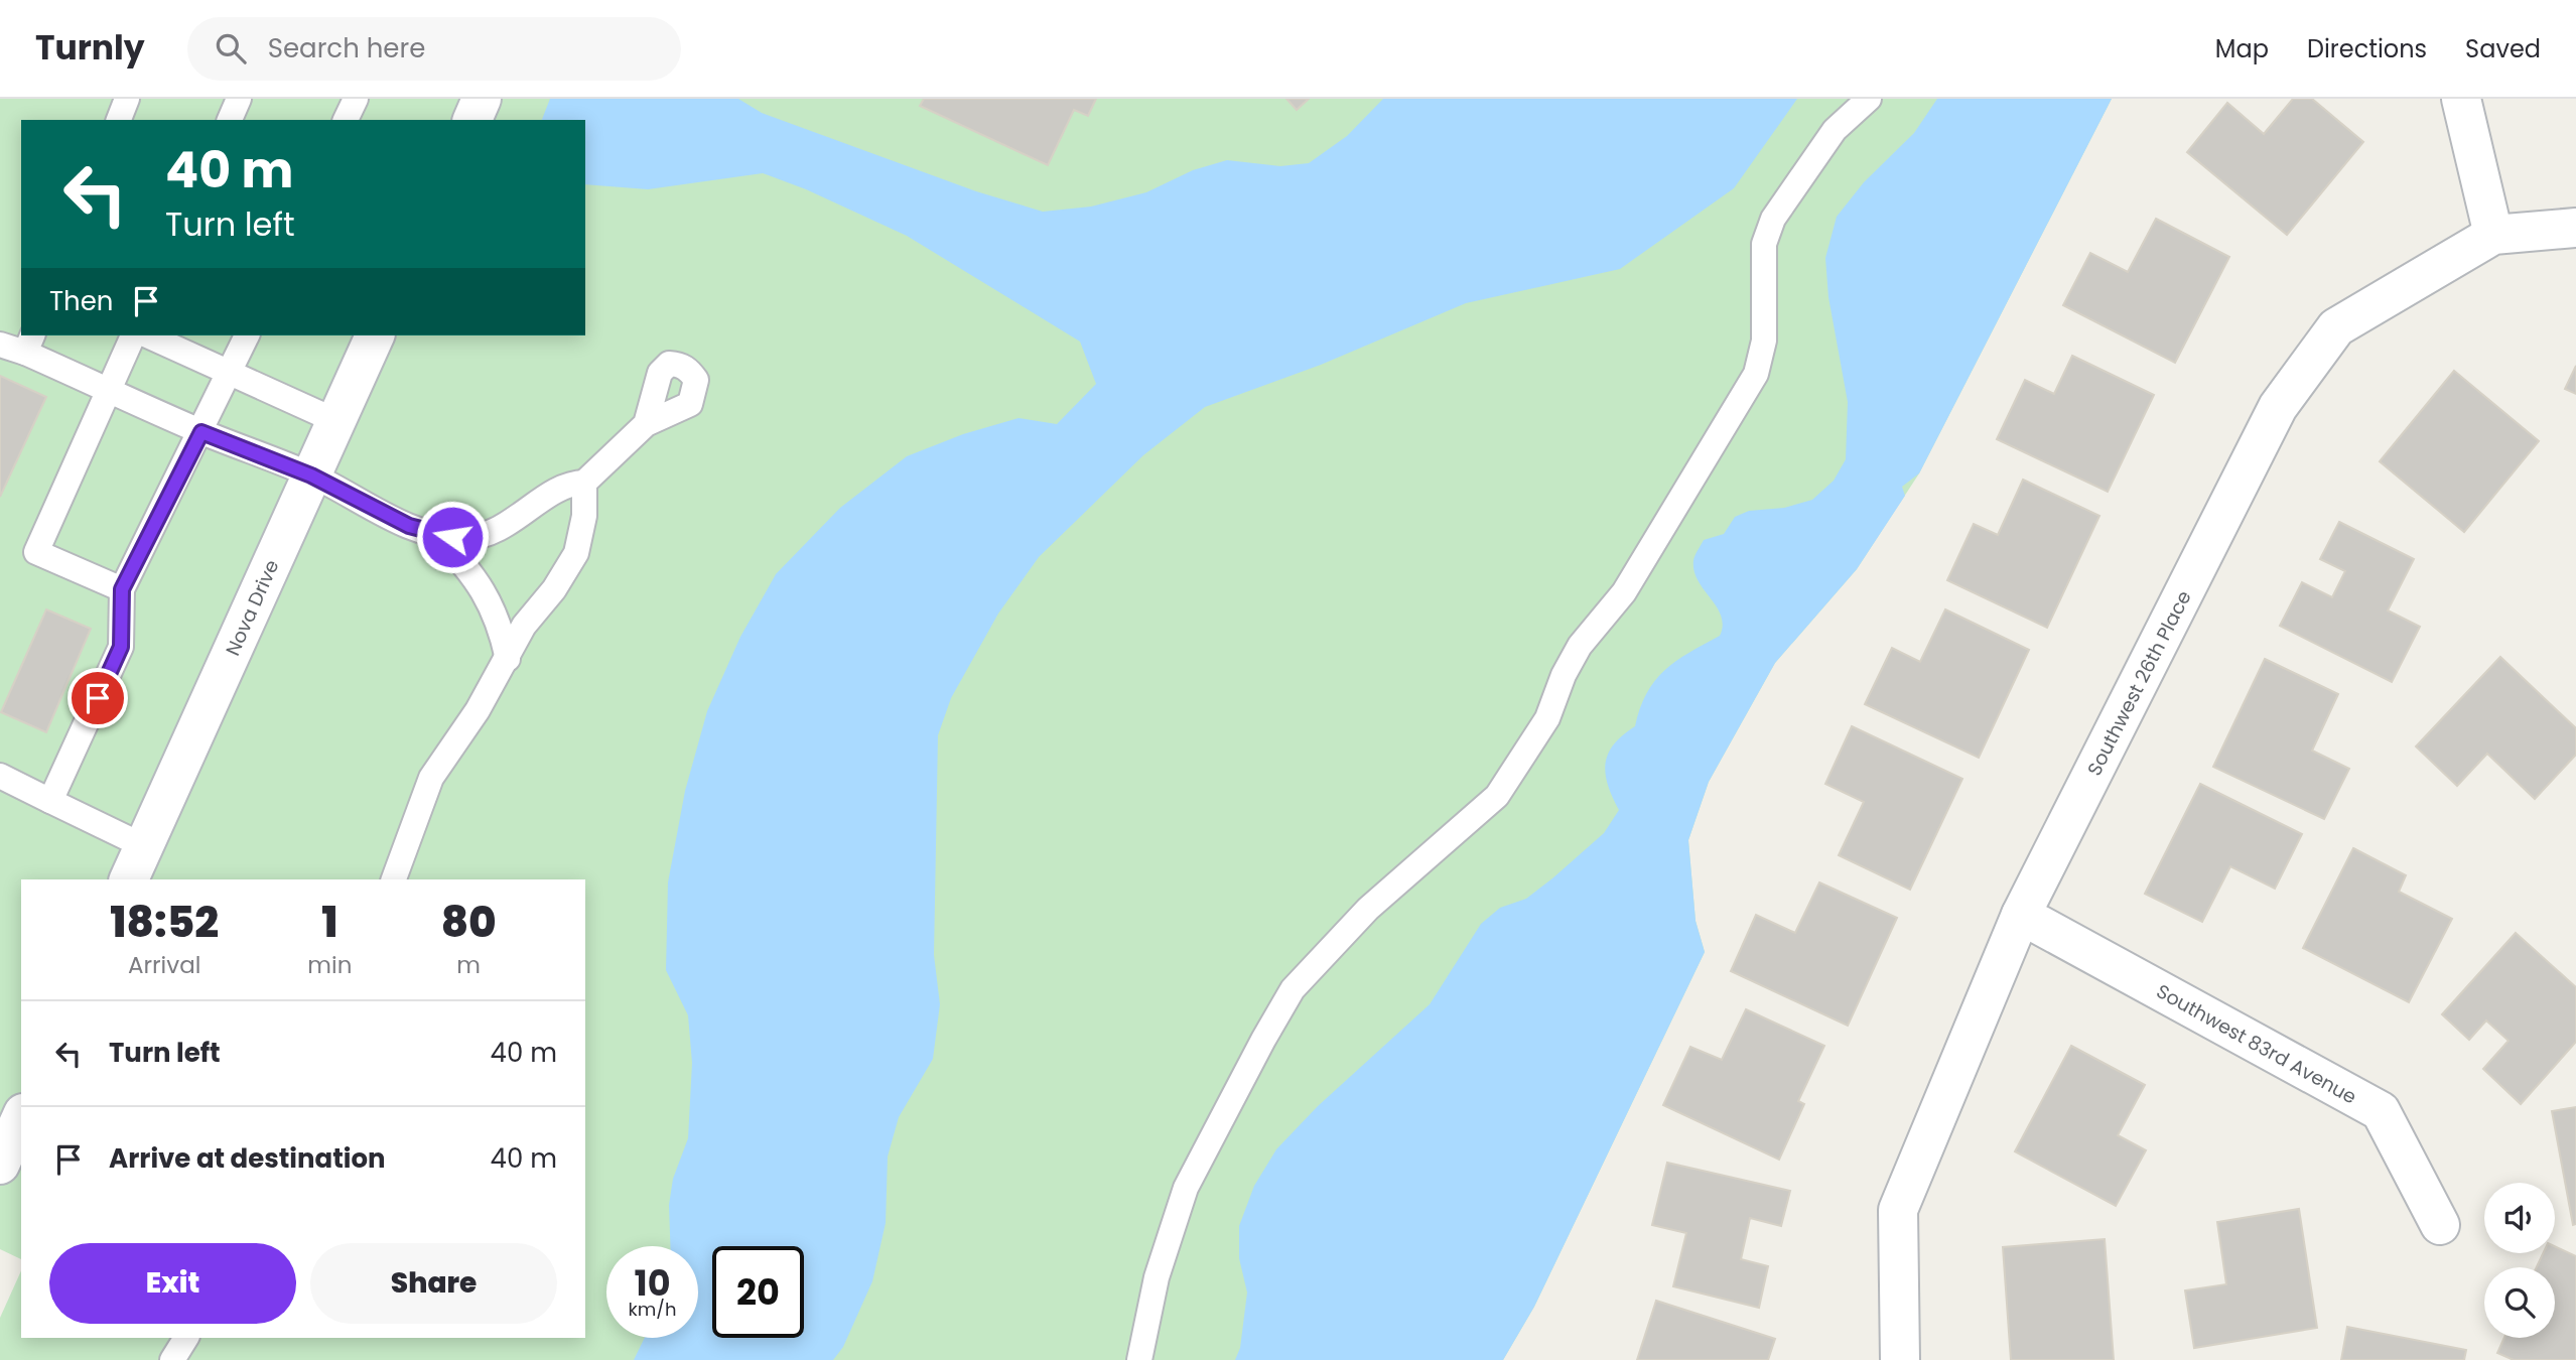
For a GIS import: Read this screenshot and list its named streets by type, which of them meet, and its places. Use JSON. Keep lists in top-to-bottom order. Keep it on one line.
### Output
{"streets":{"street":["Nova Drive","Southwest 26th Place","Southwest 83rd Avenue"]},"crossings":[["Southwest 26th Place","Southwest 83rd Avenue"]],"page":{"header":"Turnly","search":"Search here","nav":["Map","Directions","Saved"],"turn":["40 m","Turn left"],"then":"Then","eta":["18:52","Arrival","1","min","80","m"],"list":[{"name":"Turn left","value":"40 m"},{"name":"Arrive at destination","value":"40 m"}],"buttons":["Exit","Share"],"speed":"10 km/h","limit":"20"}}
